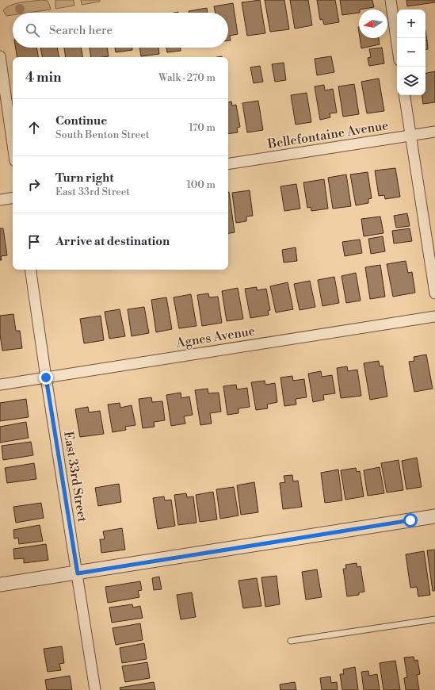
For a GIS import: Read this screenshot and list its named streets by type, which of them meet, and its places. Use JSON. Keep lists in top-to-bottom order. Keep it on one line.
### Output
{"streets":{"street":["Bellefontaine Avenue","Agnes Avenue","East 33rd Street"]},"crossings":[["Agnes Avenue","East 33rd Street"]],"north":"left","page":{"map_buttons":["+","−"],"search":"Search here","heading":["4 min","Walk · 270 m"],"list":[["Continue","South Benton Street","170 m"],["Turn right","East 33rd Street","100 m"],"Arrive at destination"]}}
